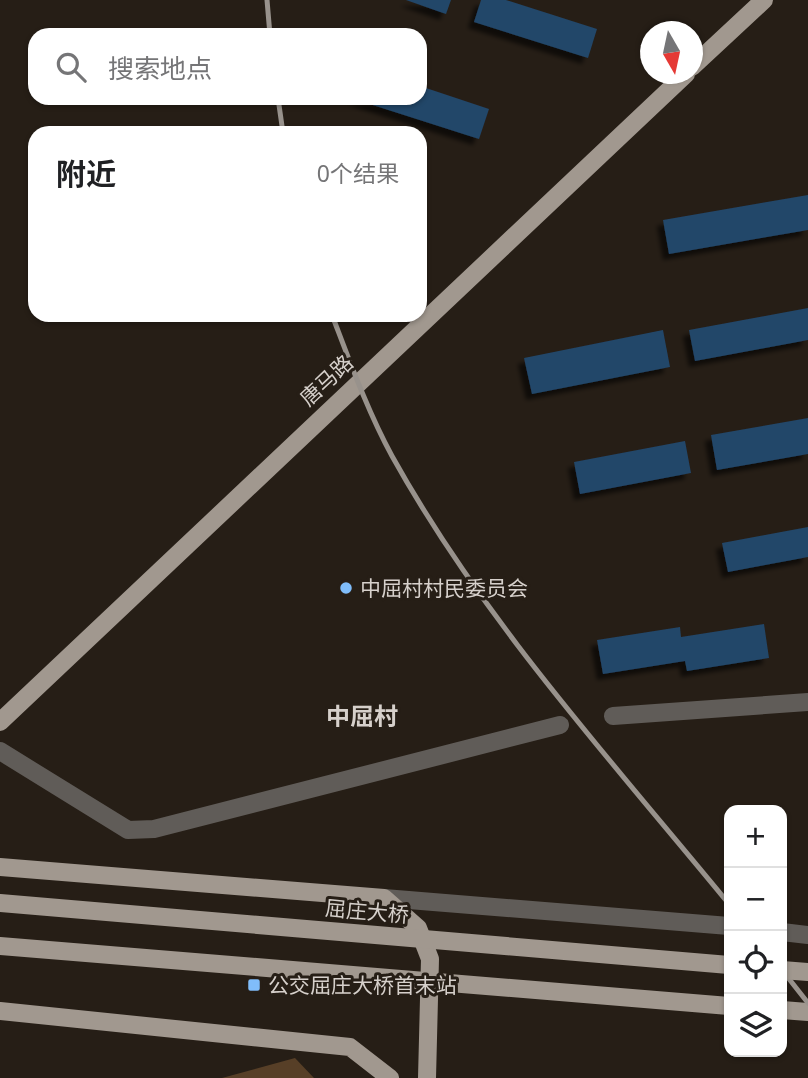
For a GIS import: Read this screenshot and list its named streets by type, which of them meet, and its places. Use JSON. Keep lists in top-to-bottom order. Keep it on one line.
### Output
{"streets":{"main road":["唐马路","屈庄大桥"]},"districts":["中屈村"],"places":{"other":["中屈村村民委员会"],"transit":["公交屈庄大桥首末站"]},"north":"bottom","page":{"search":"搜索地点","heading":["附近","0个结果"],"map_buttons":["+","−"]}}
